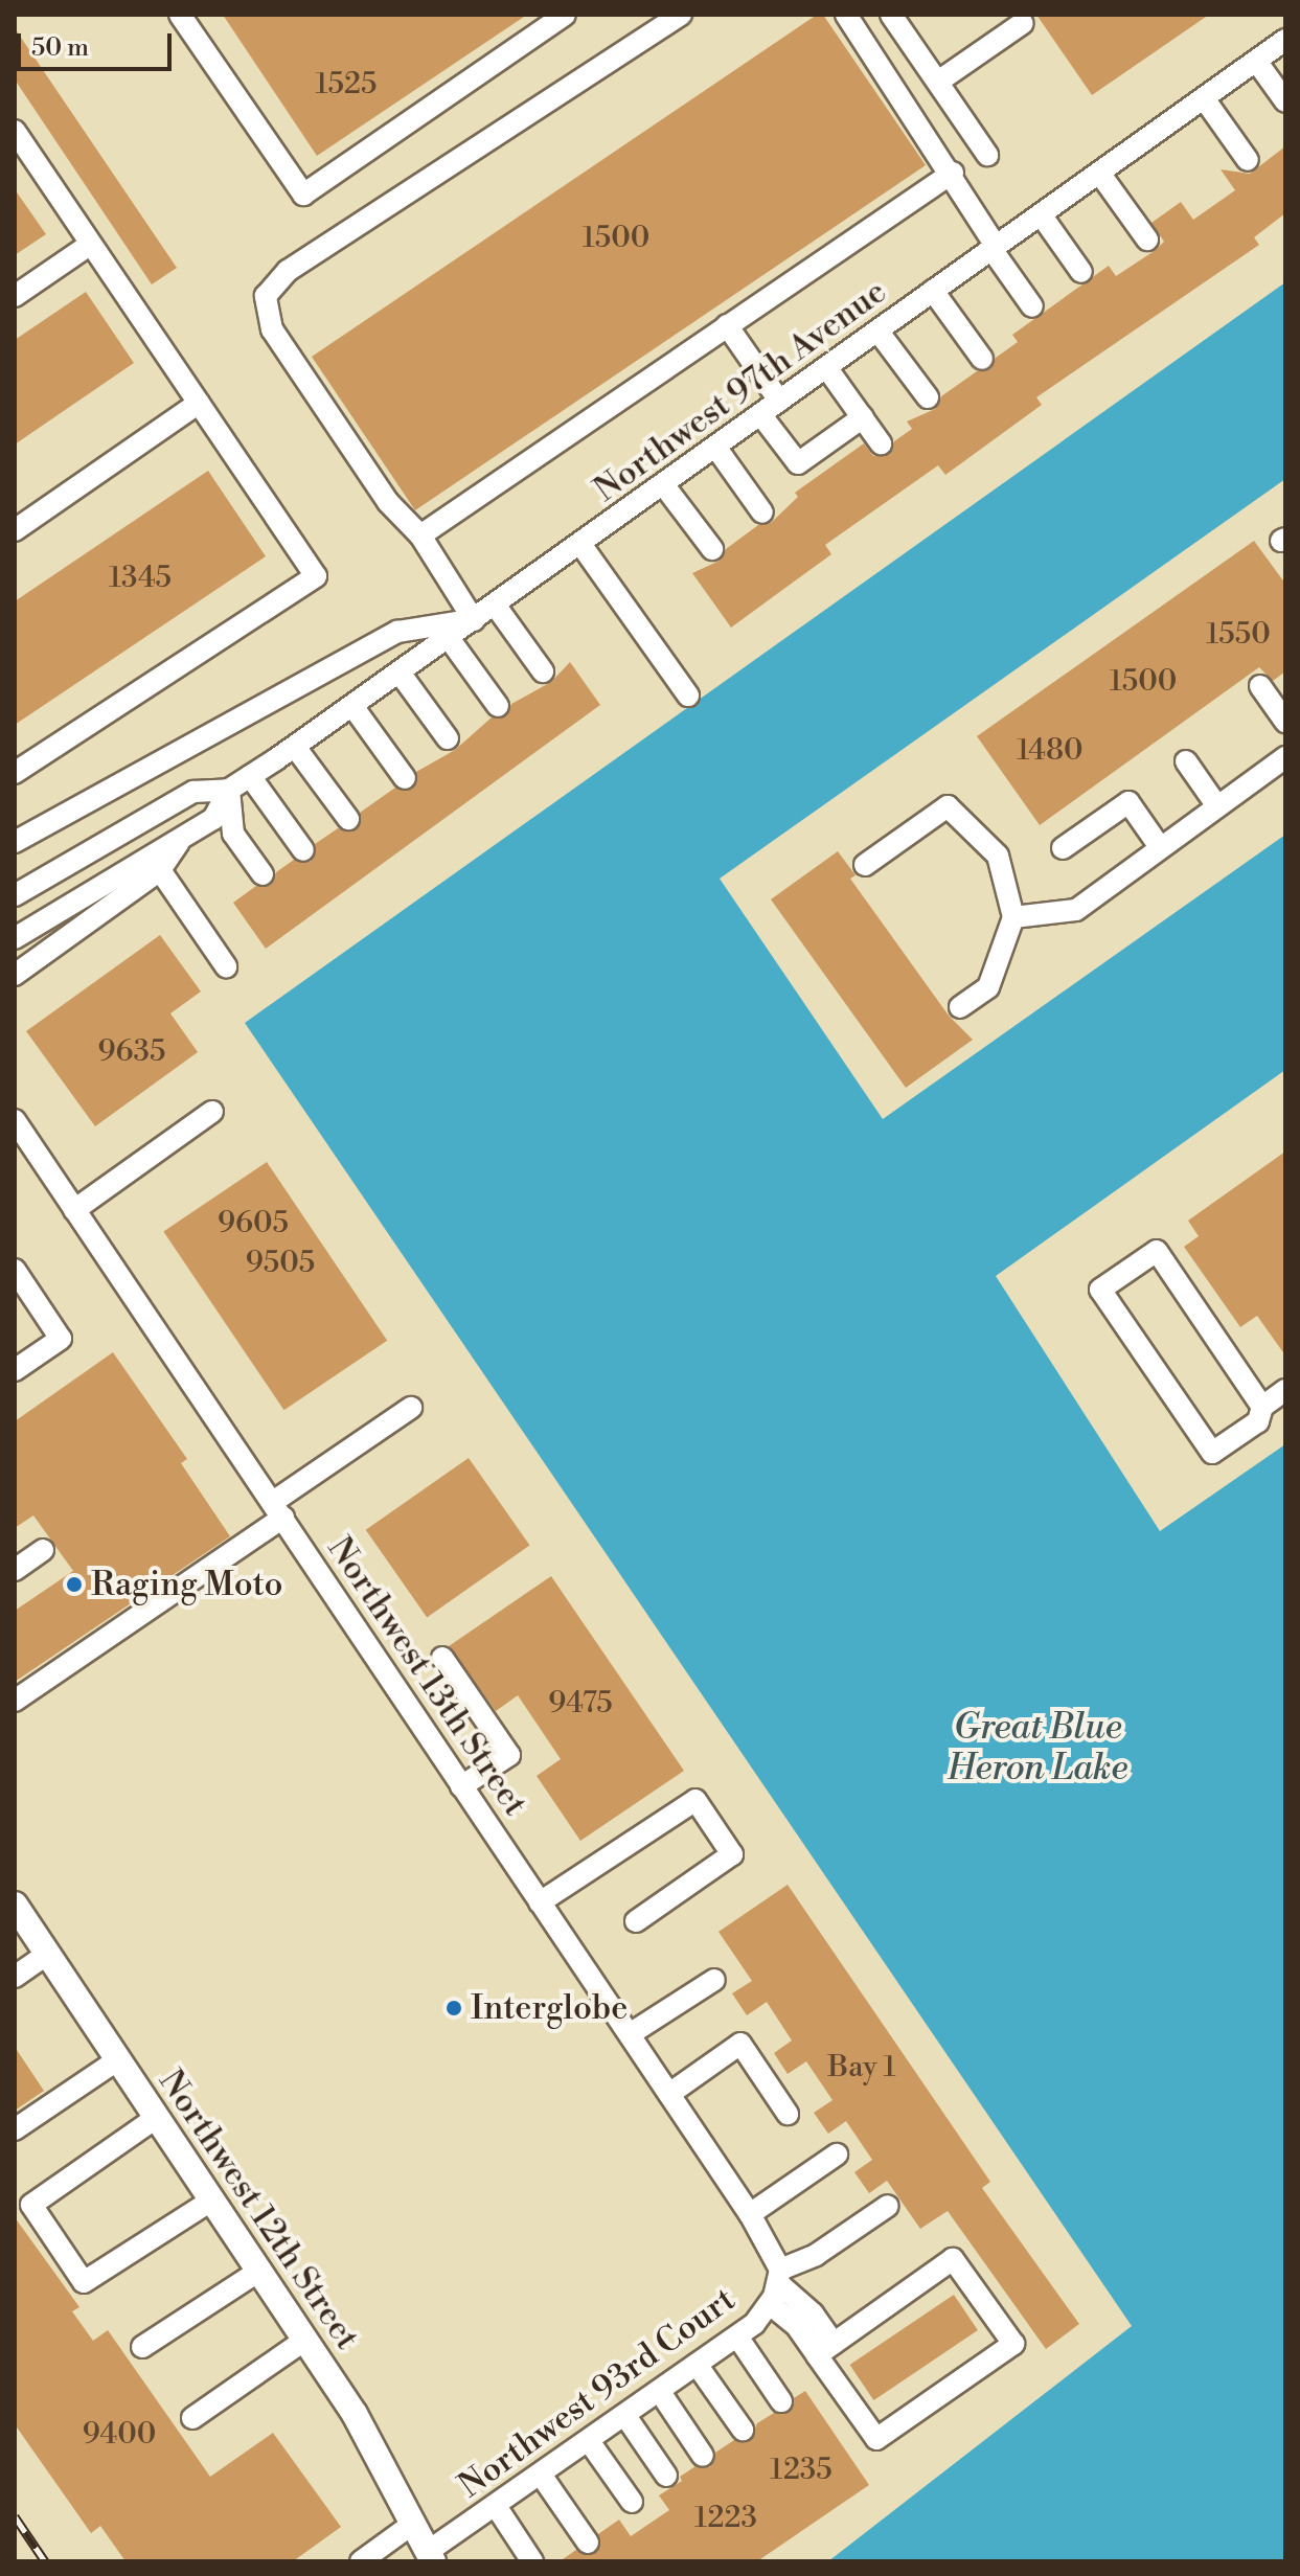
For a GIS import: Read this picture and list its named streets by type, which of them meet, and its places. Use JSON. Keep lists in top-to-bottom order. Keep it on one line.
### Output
{"streets":{"main road":["Northwest 12th Street"],"street":["Northwest 97th Avenue","Northwest 13th Street","Northwest 93rd Court"]},"crossings":[["Northwest 13th Street","Northwest 93rd Court"],["Northwest 12th Street","Northwest 93rd Court"]],"water":["Great Blue Heron Lake"],"places":["Raging Moto","Interglobe"],"house_numbers":["1525","1500","1345","1550","1500","1480","9635","9605","9505","9475","Bay 1","9400","1235","1223"],"scale_bar":"50 m"}
